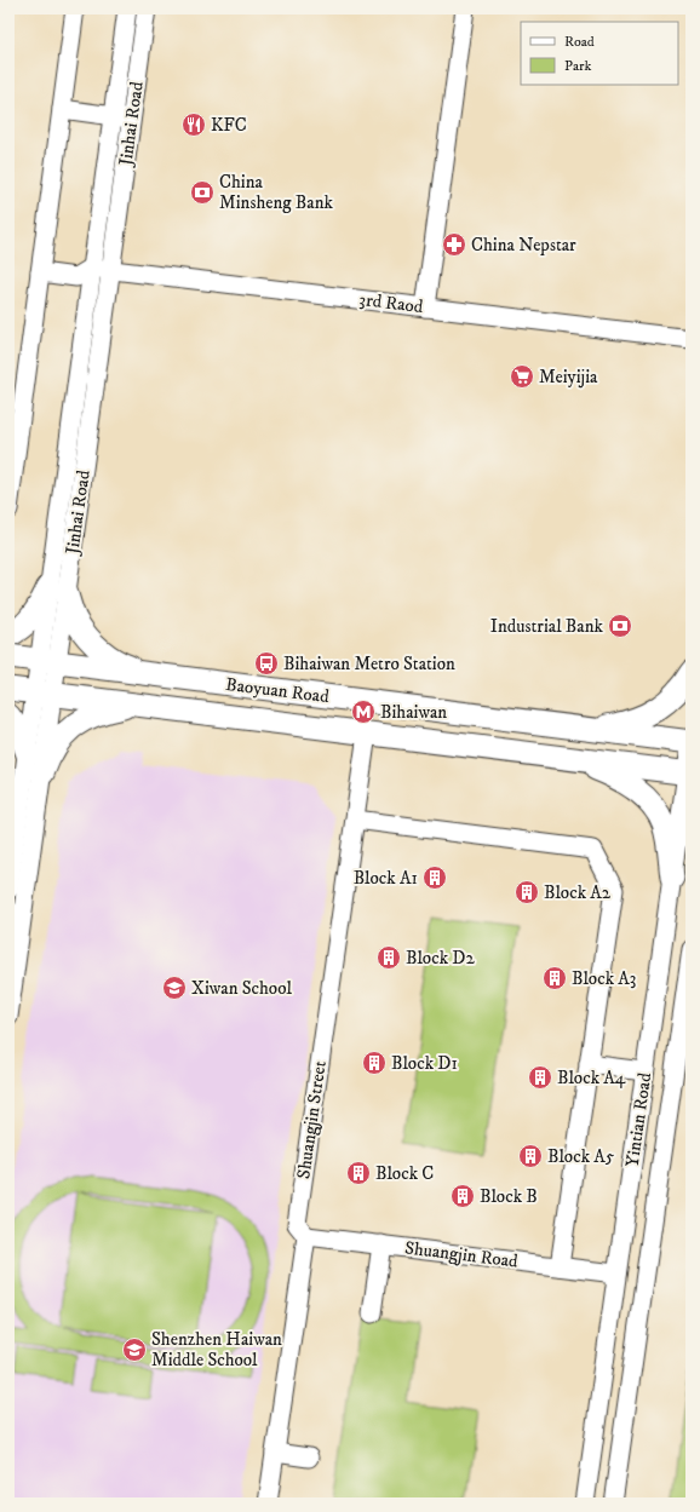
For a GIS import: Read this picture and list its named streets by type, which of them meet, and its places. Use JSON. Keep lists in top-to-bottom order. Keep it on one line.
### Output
{"streets":{"main road":["Baoyuan Road"],"street":["Jinhai Road","3rd Raod","Shuangjin Street","Yintian Road","Shuangjin Road"]},"crossings":[["Jinhai Road","3rd Raod"],["Jinhai Road","Baoyuan Road"],["Baoyuan Road","Shuangjin Street"],["Baoyuan Road","Yintian Road"],["Shuangjin Street","Shuangjin Road"],["Yintian Road","Shuangjin Road"]],"places":{"restaurant":["KFC"],"bank":["China Minsheng Bank","Industrial Bank"],"pharmacy":["China Nepstar"],"supermarket":["Meiyijia"],"bus stop":["Bihaiwan Metro Station"],"metro station":["Bihaiwan"],"building":["Block A1","Block A2","Block D2","Block A3","Block D1","Block A4","Block A5","Block C","Block B"],"school or university":["Xiwan School","Shenzhen Haiwan Middle School"]},"legend":["Road","Park"]}
